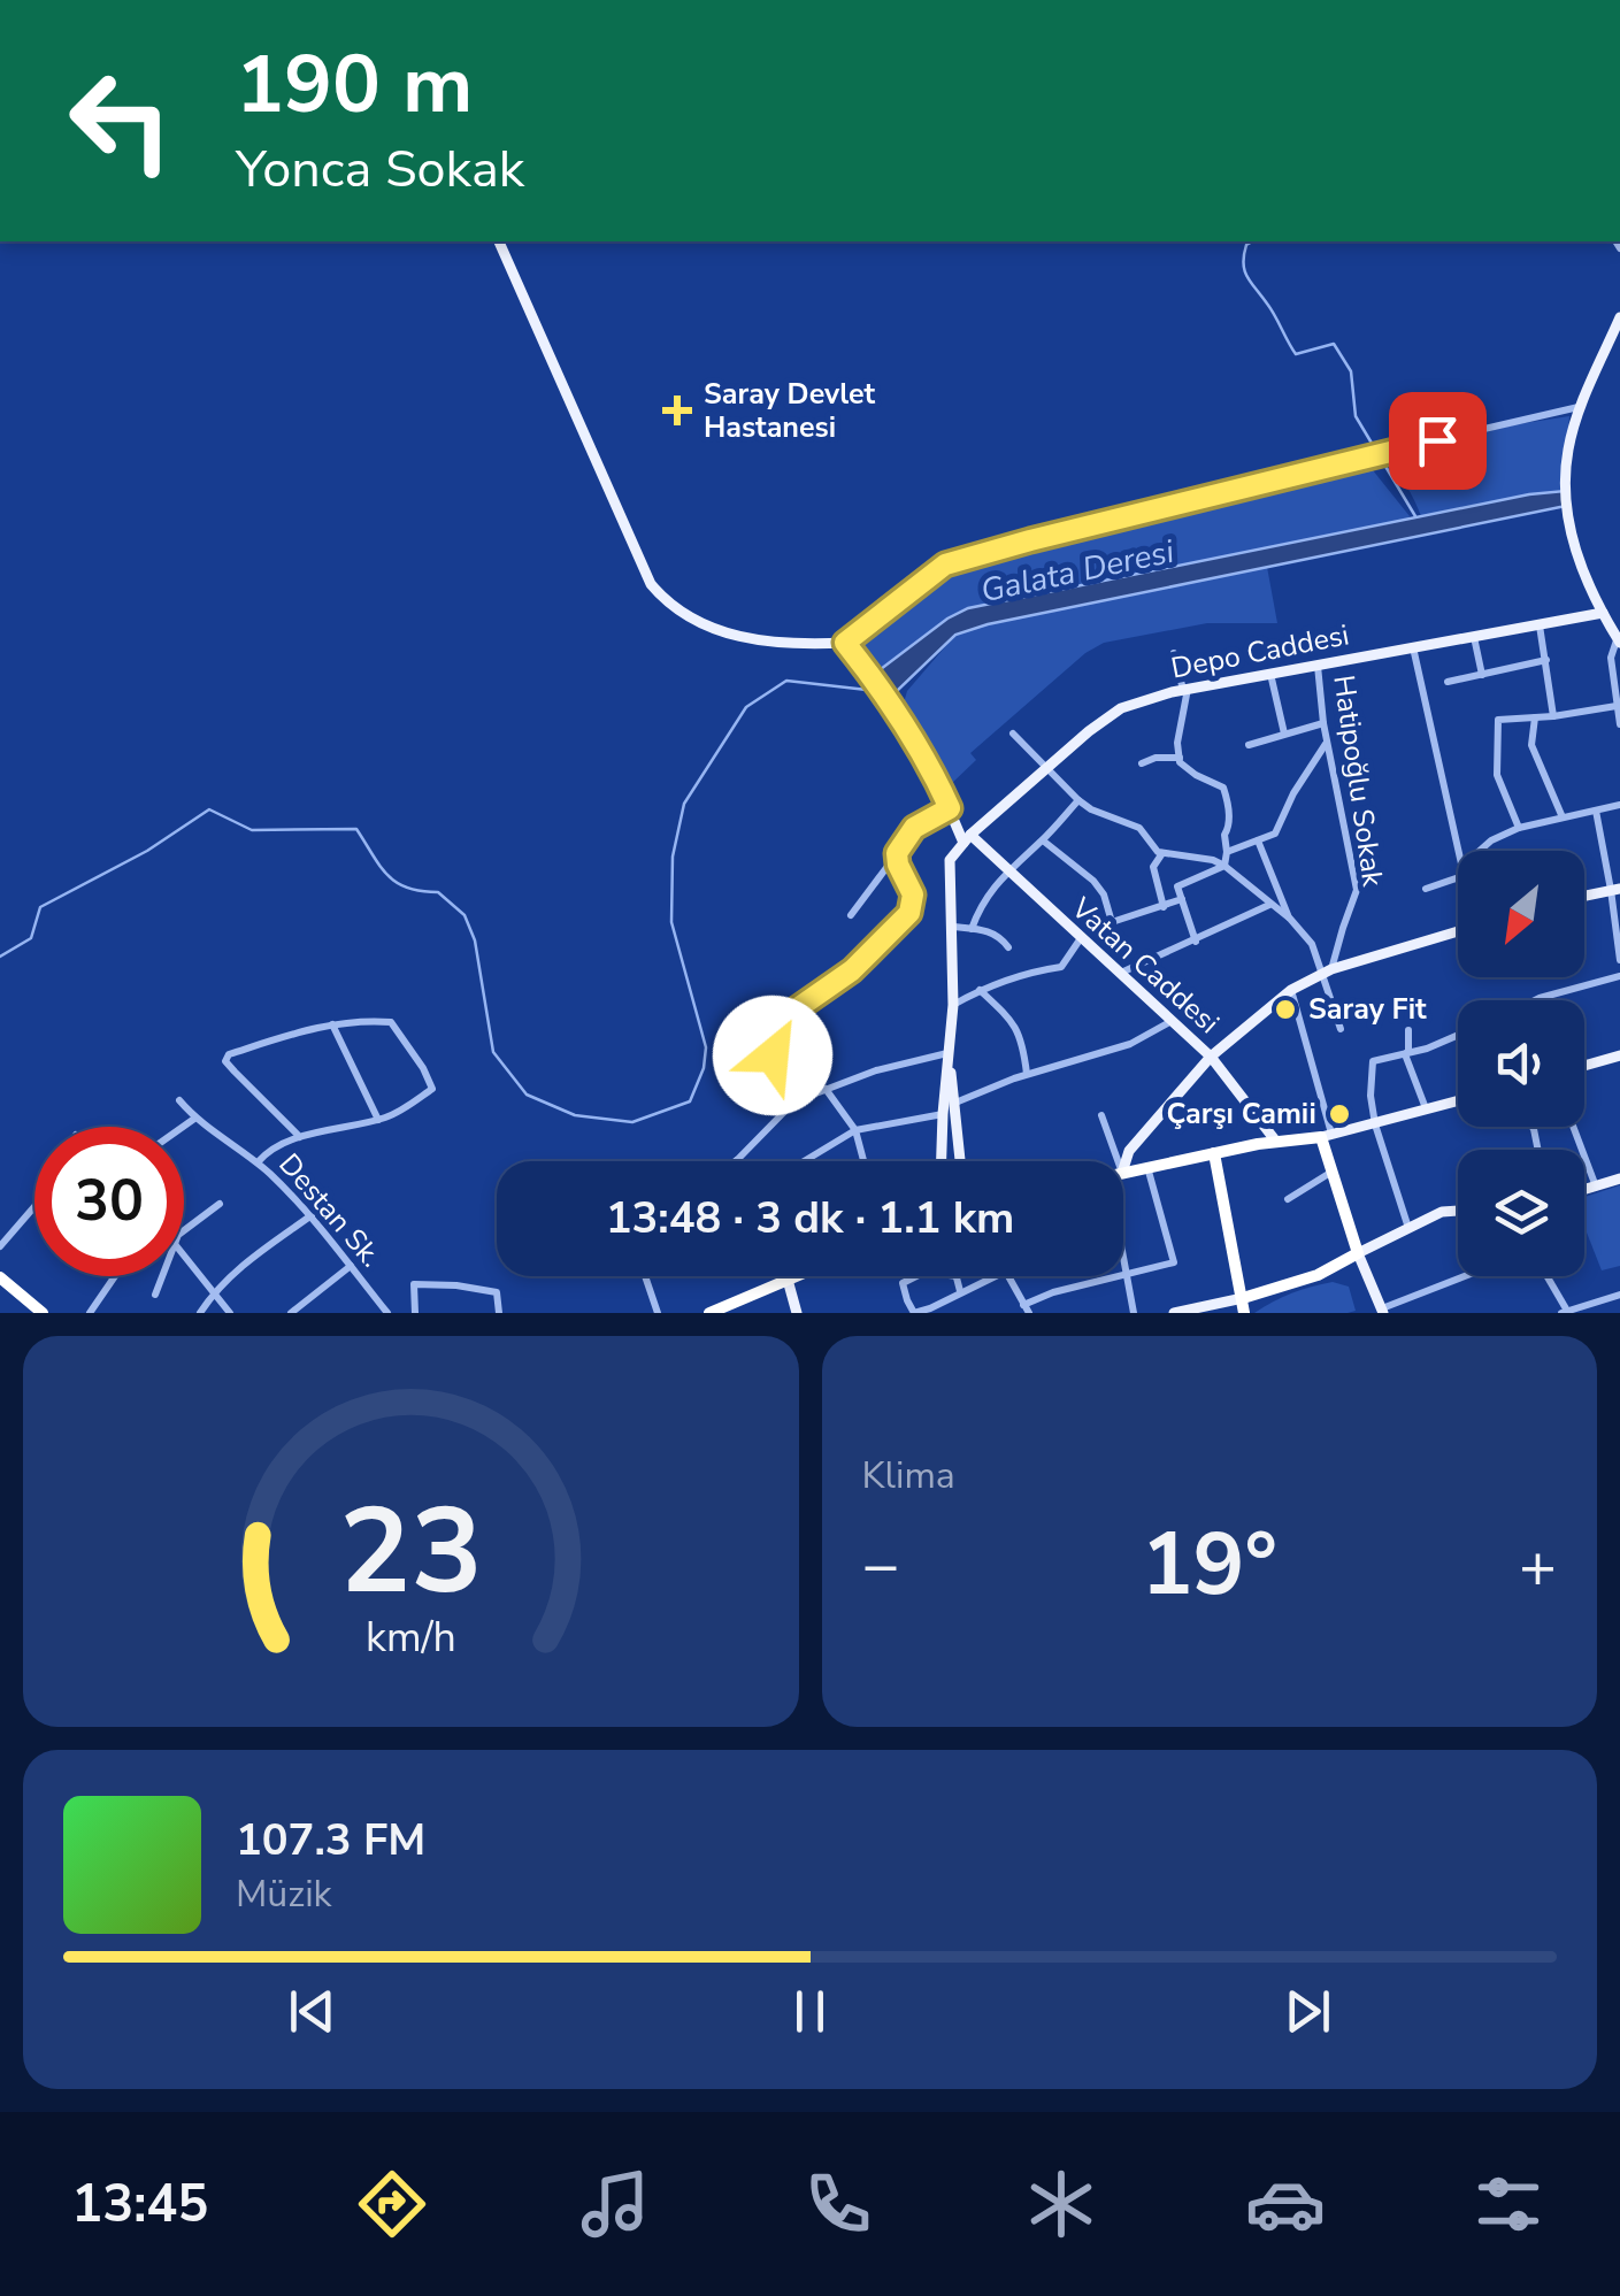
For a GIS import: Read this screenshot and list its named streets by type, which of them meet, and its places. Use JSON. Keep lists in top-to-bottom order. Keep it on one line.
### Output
{"streets":{"main road":["Depo Caddesi","Vatan Caddesi"],"street":["Hatipoğlu Sokak","Destan Sk."]},"crossings":[["Depo Caddesi","Hatipoğlu Sokak"],["Depo Caddesi","Vatan Caddesi"]],"water":["Galata Deresi"],"places":{"health":["Saray Devlet Hastanesi"],"other":["Saray Fit","Çarşı Camii"]},"north":"bottom left","page":{"turn":["190 m","Yonca Sokak"],"limit":"30","trip":"13:48 · 3 dk · 1.1 km","tile":"Klima","heat":["−","19°","+"],"song":["107.3 FM","Müzik"],"tabs":"13:45","gauge":["23","km/h"]}}
